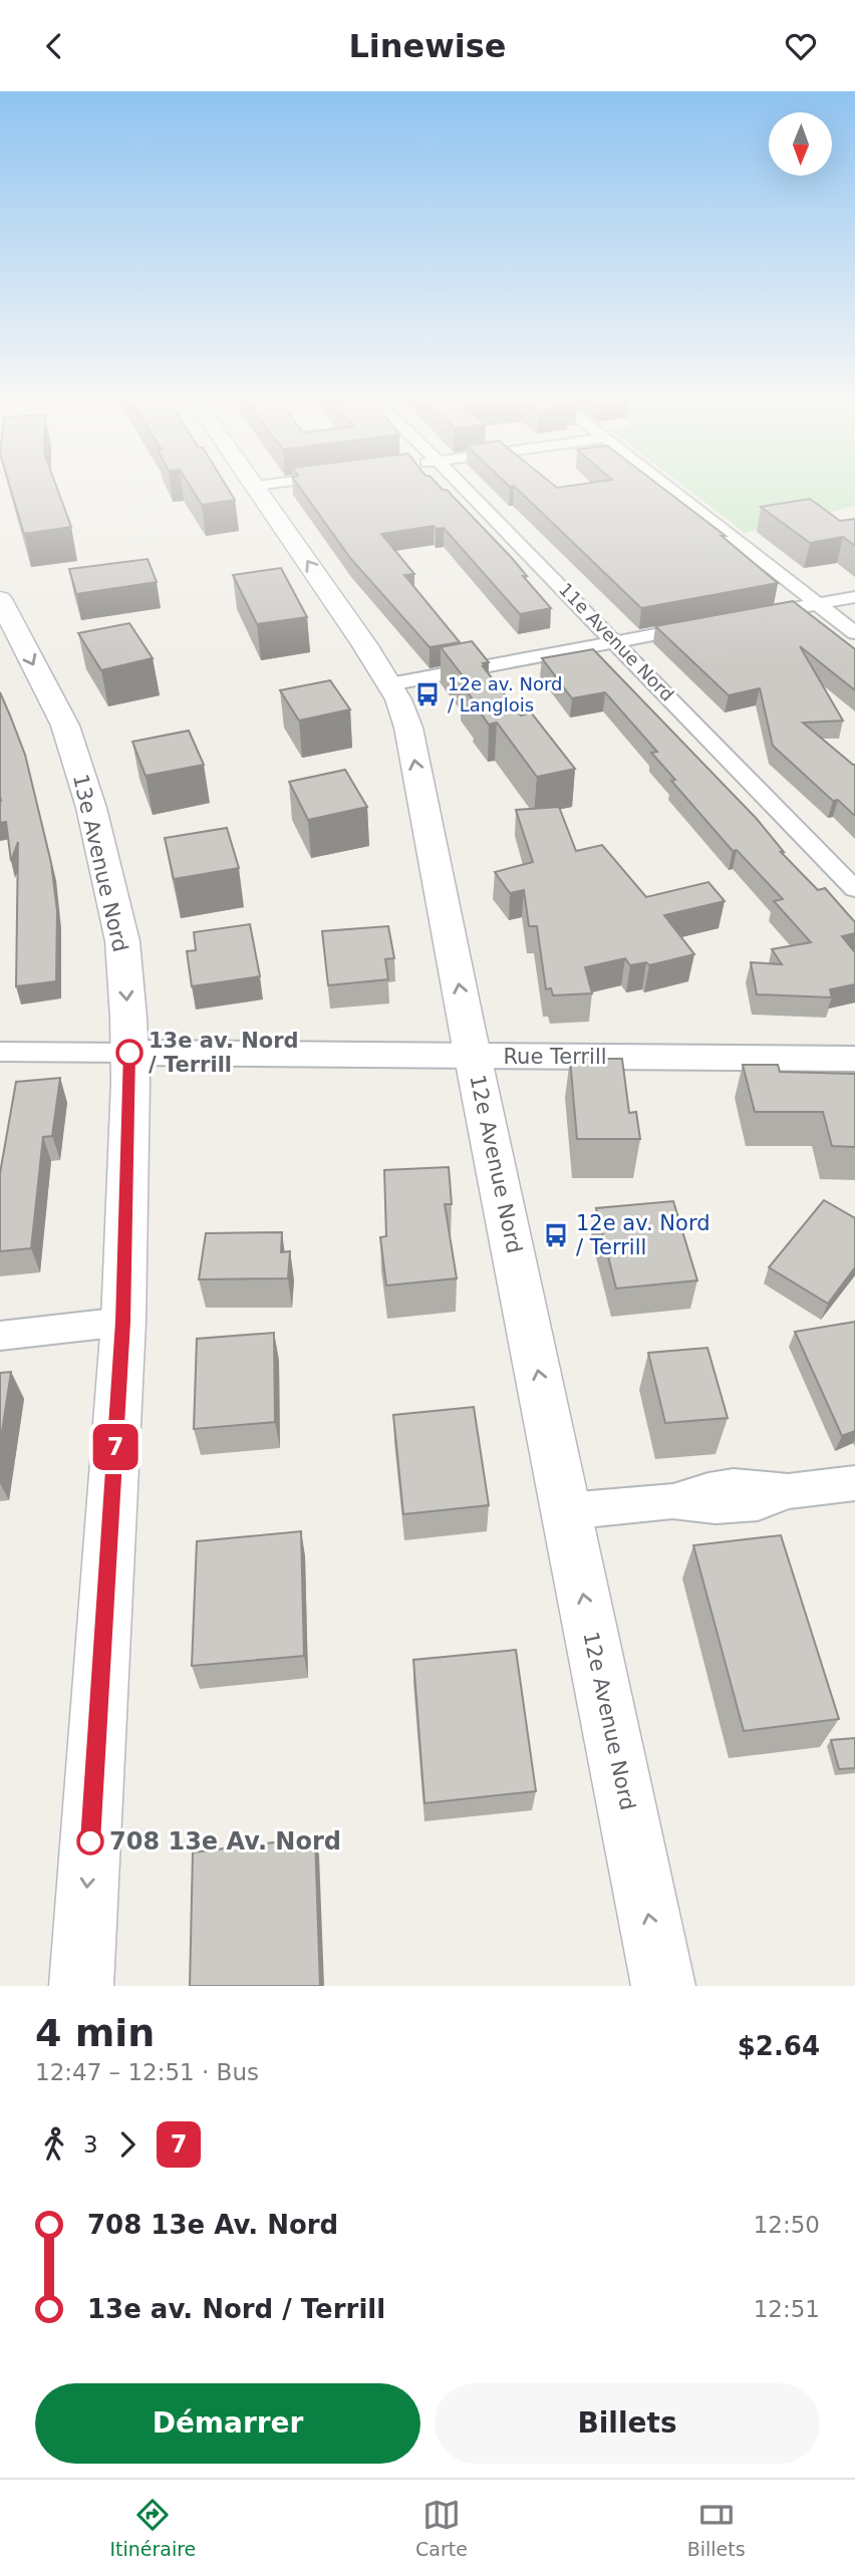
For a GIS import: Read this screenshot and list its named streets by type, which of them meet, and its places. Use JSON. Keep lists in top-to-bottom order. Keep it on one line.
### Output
{"streets":{"main road":["13e Avenue Nord","12e Avenue Nord"],"street":["11e Avenue Nord","Rue Terrill"]},"crossings":[["13e Avenue Nord","Rue Terrill"],["Rue Terrill","12e Avenue Nord"]],"one_way":["13e Avenue Nord","12e Avenue Nord"],"places":{"bus stop":["12e av. Nord / Langlois","12e av. Nord / Terrill"],"other":["13e av. Nord / Terrill","708 13e Av. Nord"]},"lines":["bus line 7"],"north":"bottom","page":{"header":"Linewise","on_map":"7","heading":["4 min","12:47 – 12:51 · Bus","$2.64"],"legs":["3","7"],"list":[{"name":"708 13e Av. Nord","value":"12:50"},{"name":"13e av. Nord / Terrill","value":"12:51"}],"buttons":["Démarrer","Billets"],"tabs":["Itinéraire","Carte","Billets"]}}
